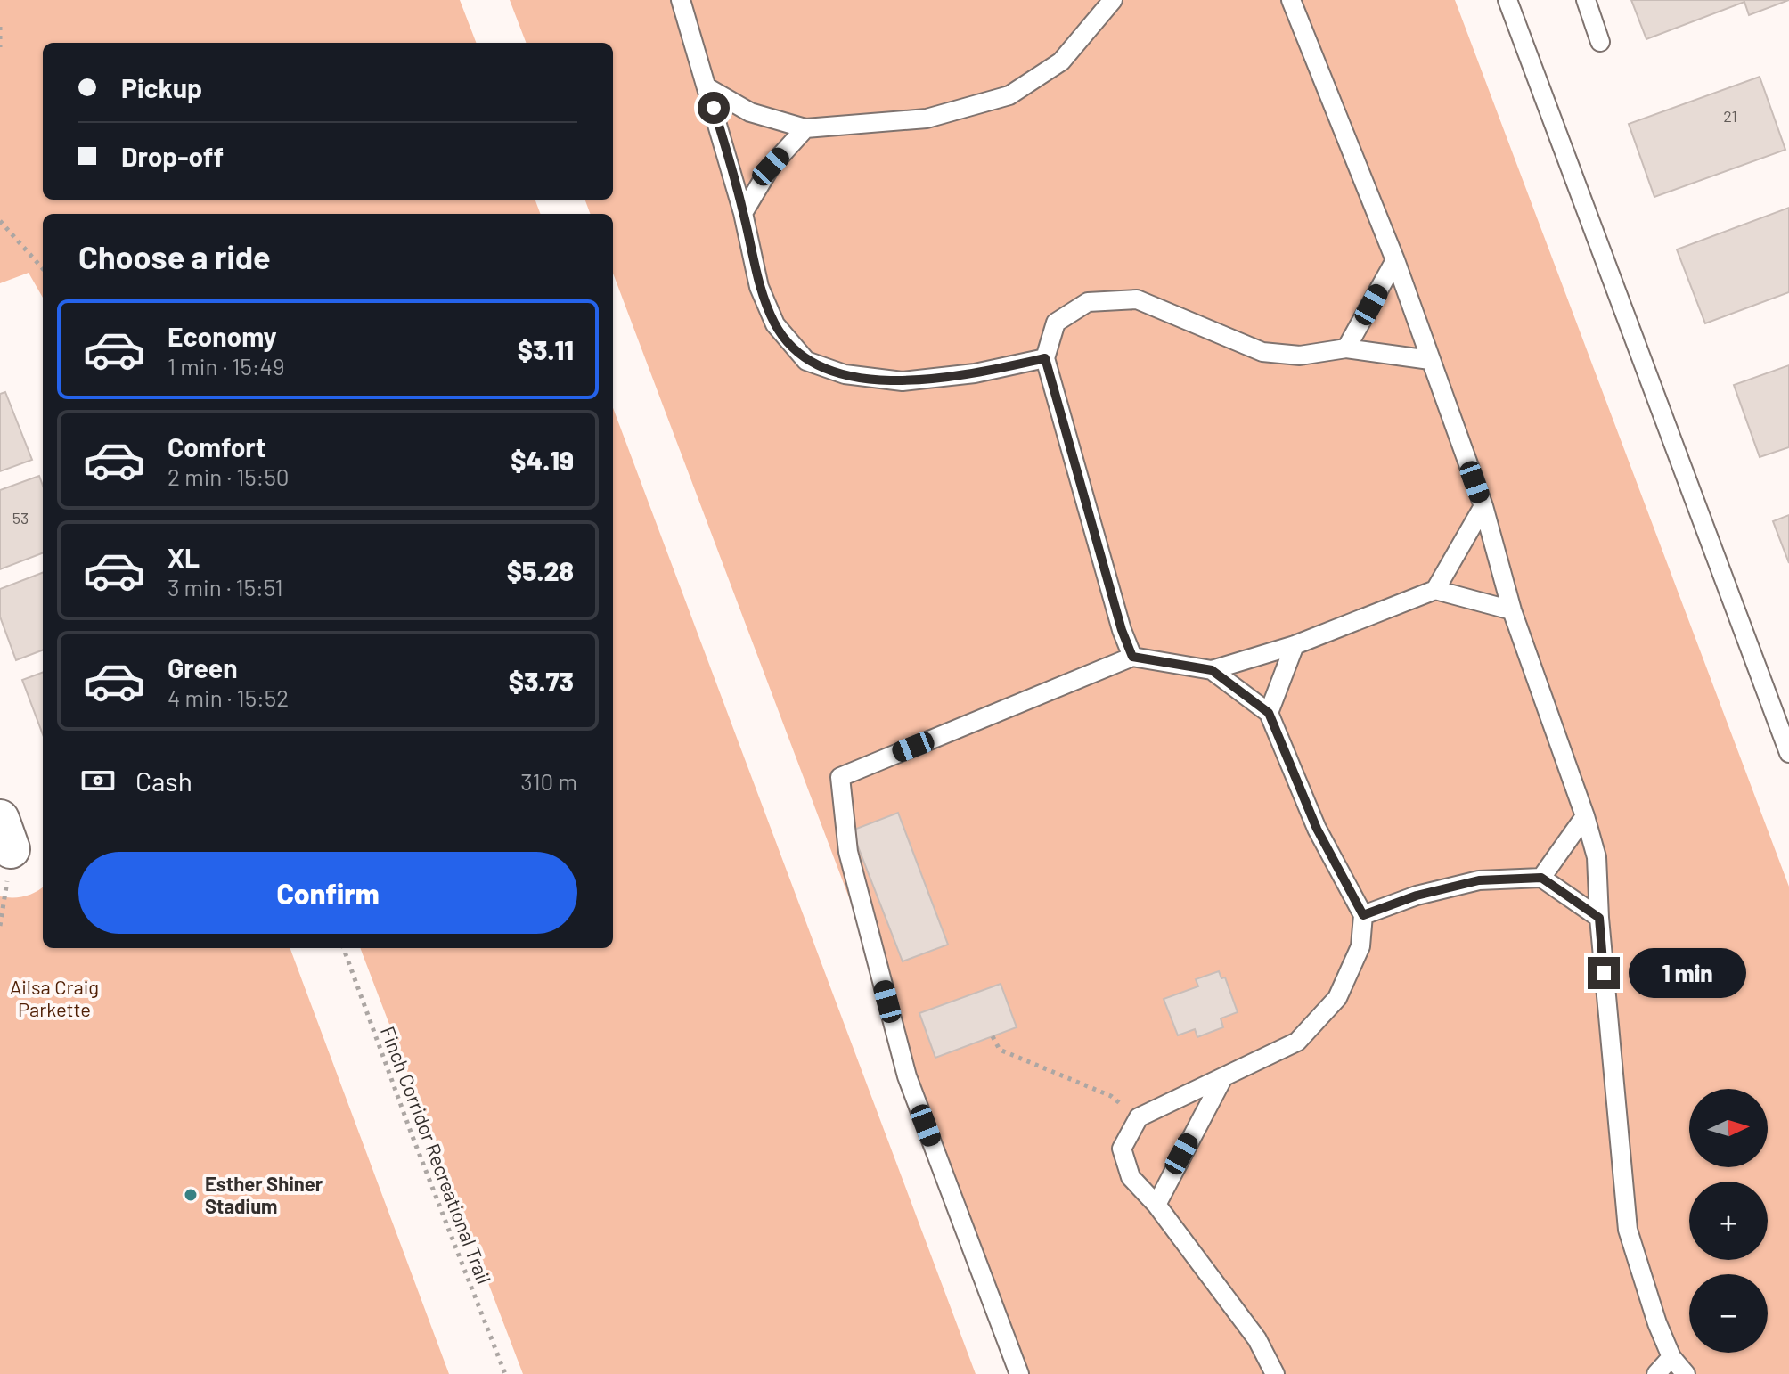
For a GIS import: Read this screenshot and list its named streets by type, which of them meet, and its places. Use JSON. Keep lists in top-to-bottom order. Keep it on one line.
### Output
{"streets":{"path":["Finch Corridor Recreational Trail"]},"parks":["Ailsa Craig Parkette"],"places":["Esther Shiner Stadium"],"house_numbers":["21","53"],"north":"right","page":{"banner":["Pickup","Drop-off"],"heading":"Choose a ride","list":[{"name":"Economy","note":"1 min · 15:49","value":"$3.11"},{"name":"Comfort","note":"2 min · 15:50","value":"$4.19"},{"name":"XL","note":"3 min · 15:51","value":"$5.28"},{"name":"Green","note":"4 min · 15:52","value":"$3.73"}],"pay":["Cash","310 m"],"buttons":"Confirm","bubble":"1 min","map_buttons":["+","−"]}}
